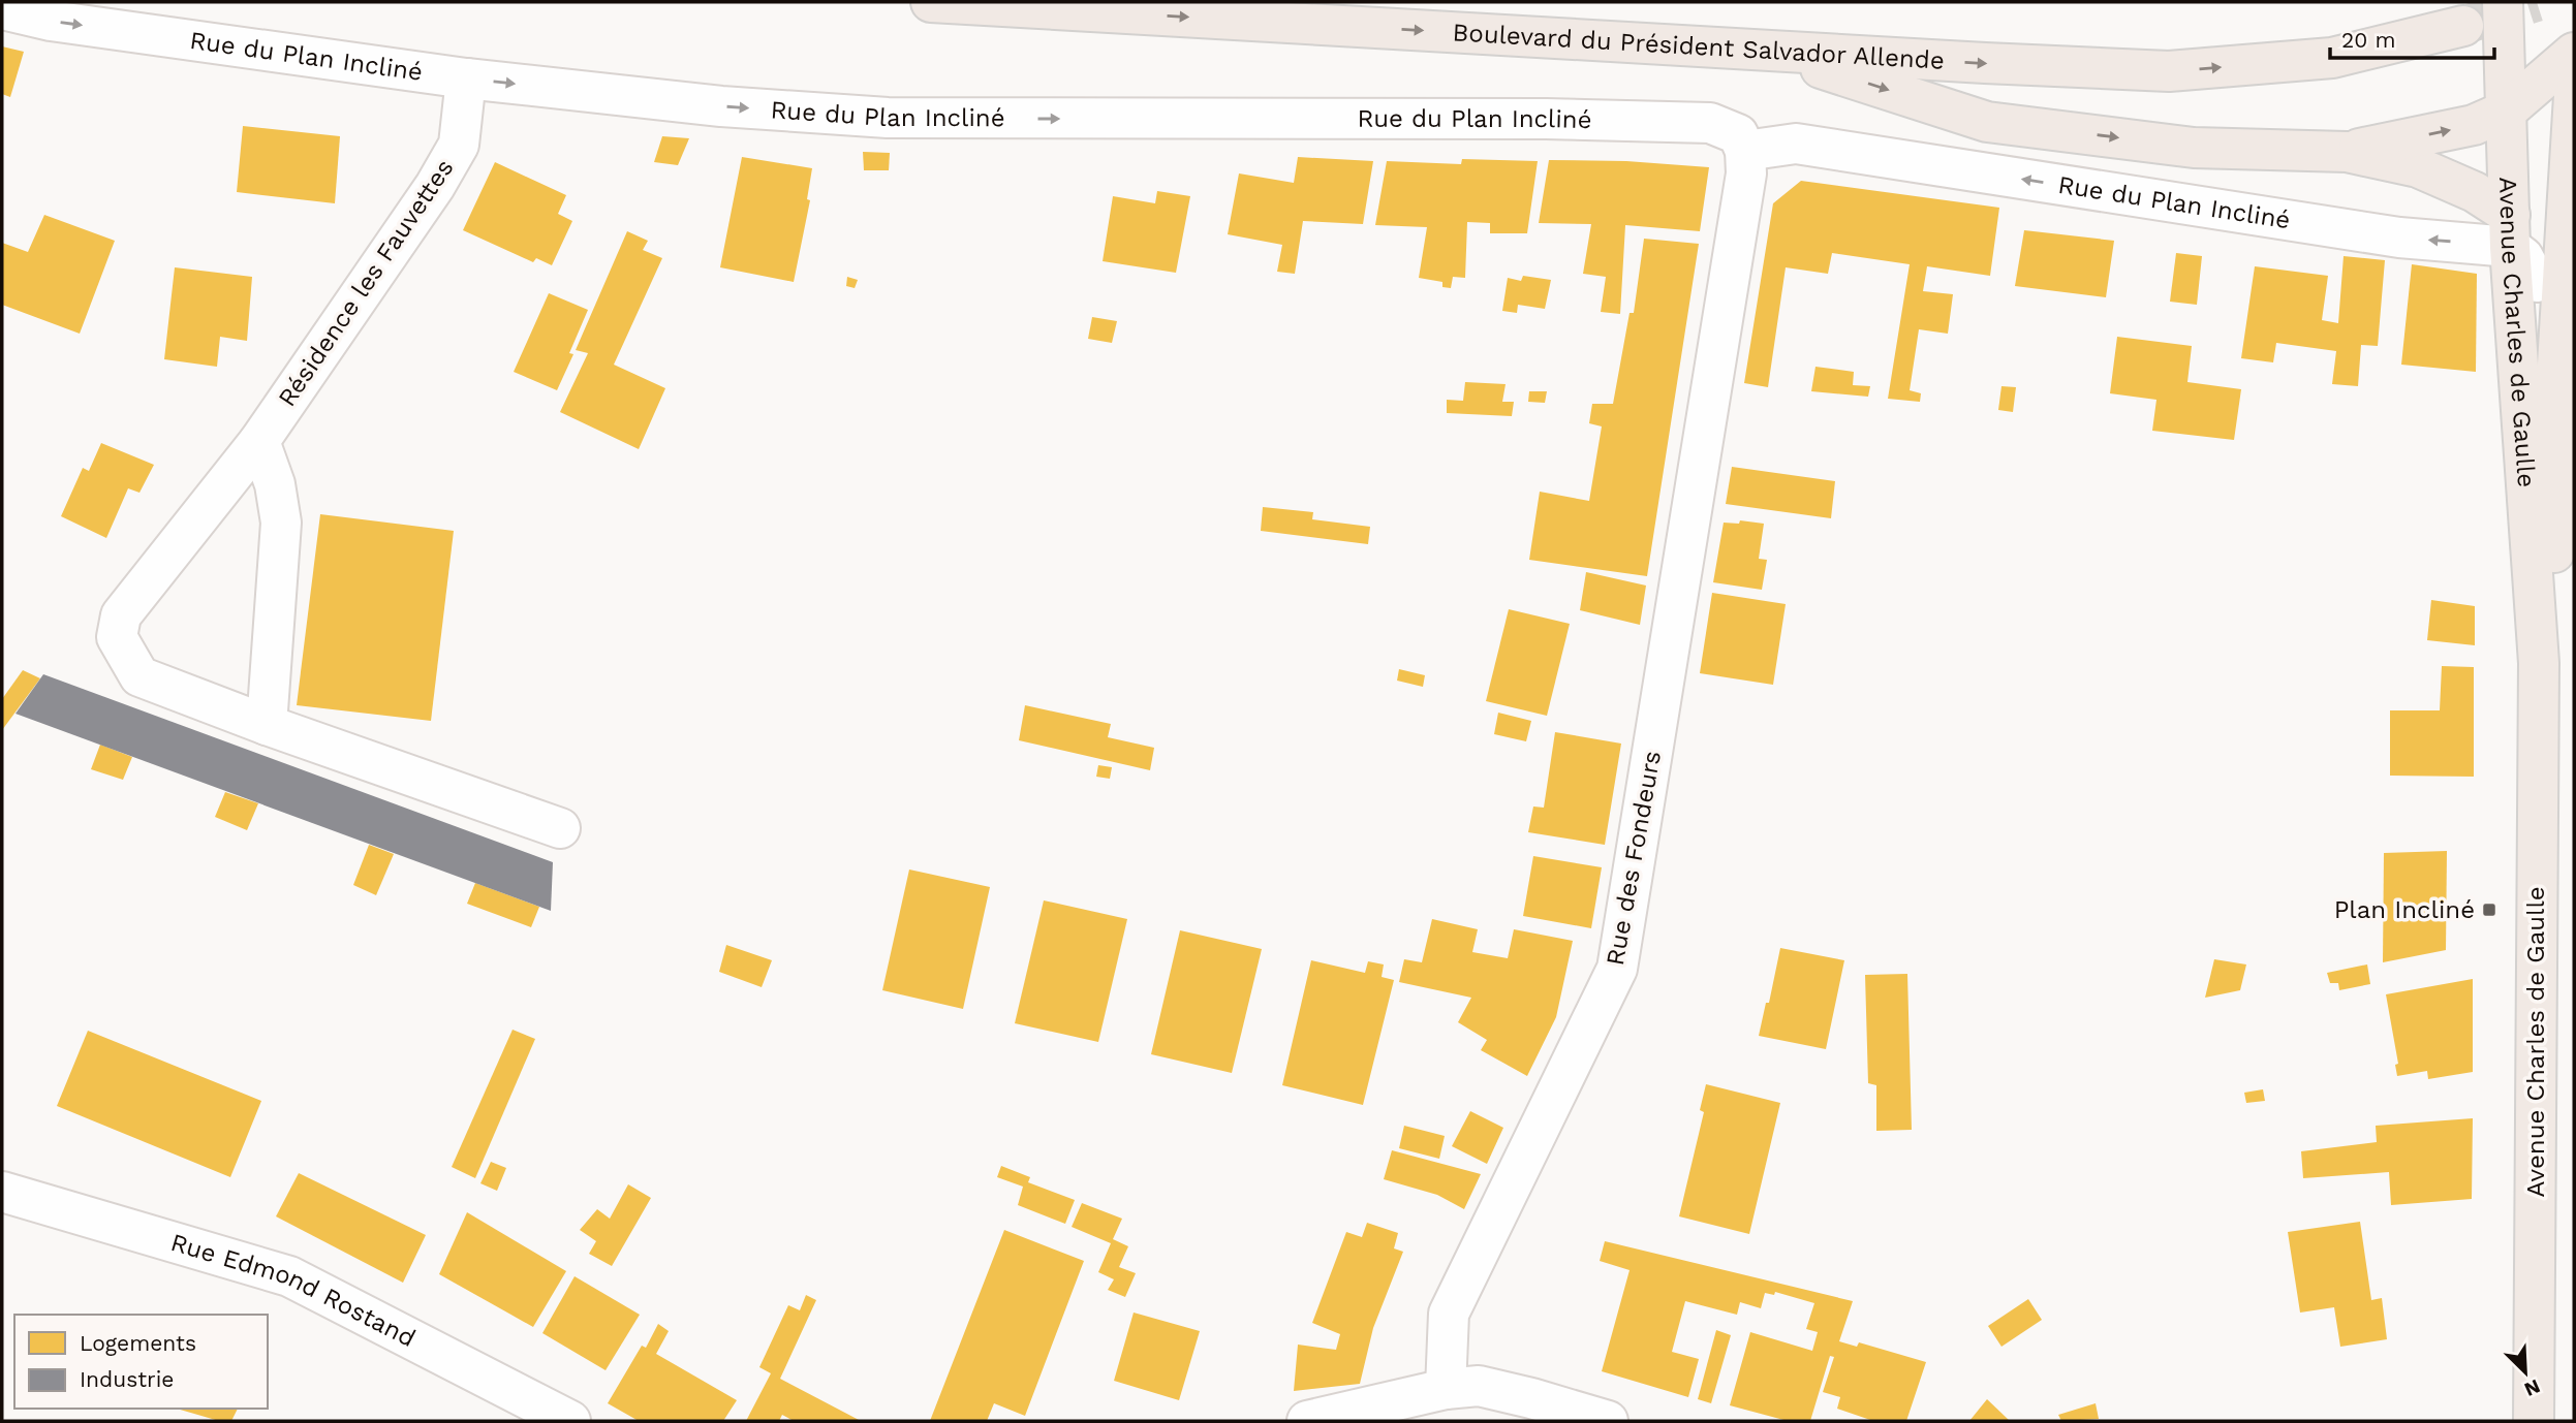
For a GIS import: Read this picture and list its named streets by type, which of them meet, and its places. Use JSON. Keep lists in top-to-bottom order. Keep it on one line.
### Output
{"streets":{"main road":["Boulevard du Président Salvador Allende","Avenue Charles de Gaulle"],"street":["Rue du Plan Incliné","Résidence les Fauvettes","Rue des Fondeurs","Rue Edmond Rostand"]},"crossings":[["Rue du Plan Incliné","Résidence les Fauvettes"],["Rue du Plan Incliné","Avenue Charles de Gaulle"],["Rue du Plan Incliné","Rue des Fondeurs"]],"places":{"transit":["Plan Incliné"]},"legend":["Logements","Industrie"],"scale_bar":"20 m","north":"bottom right"}
